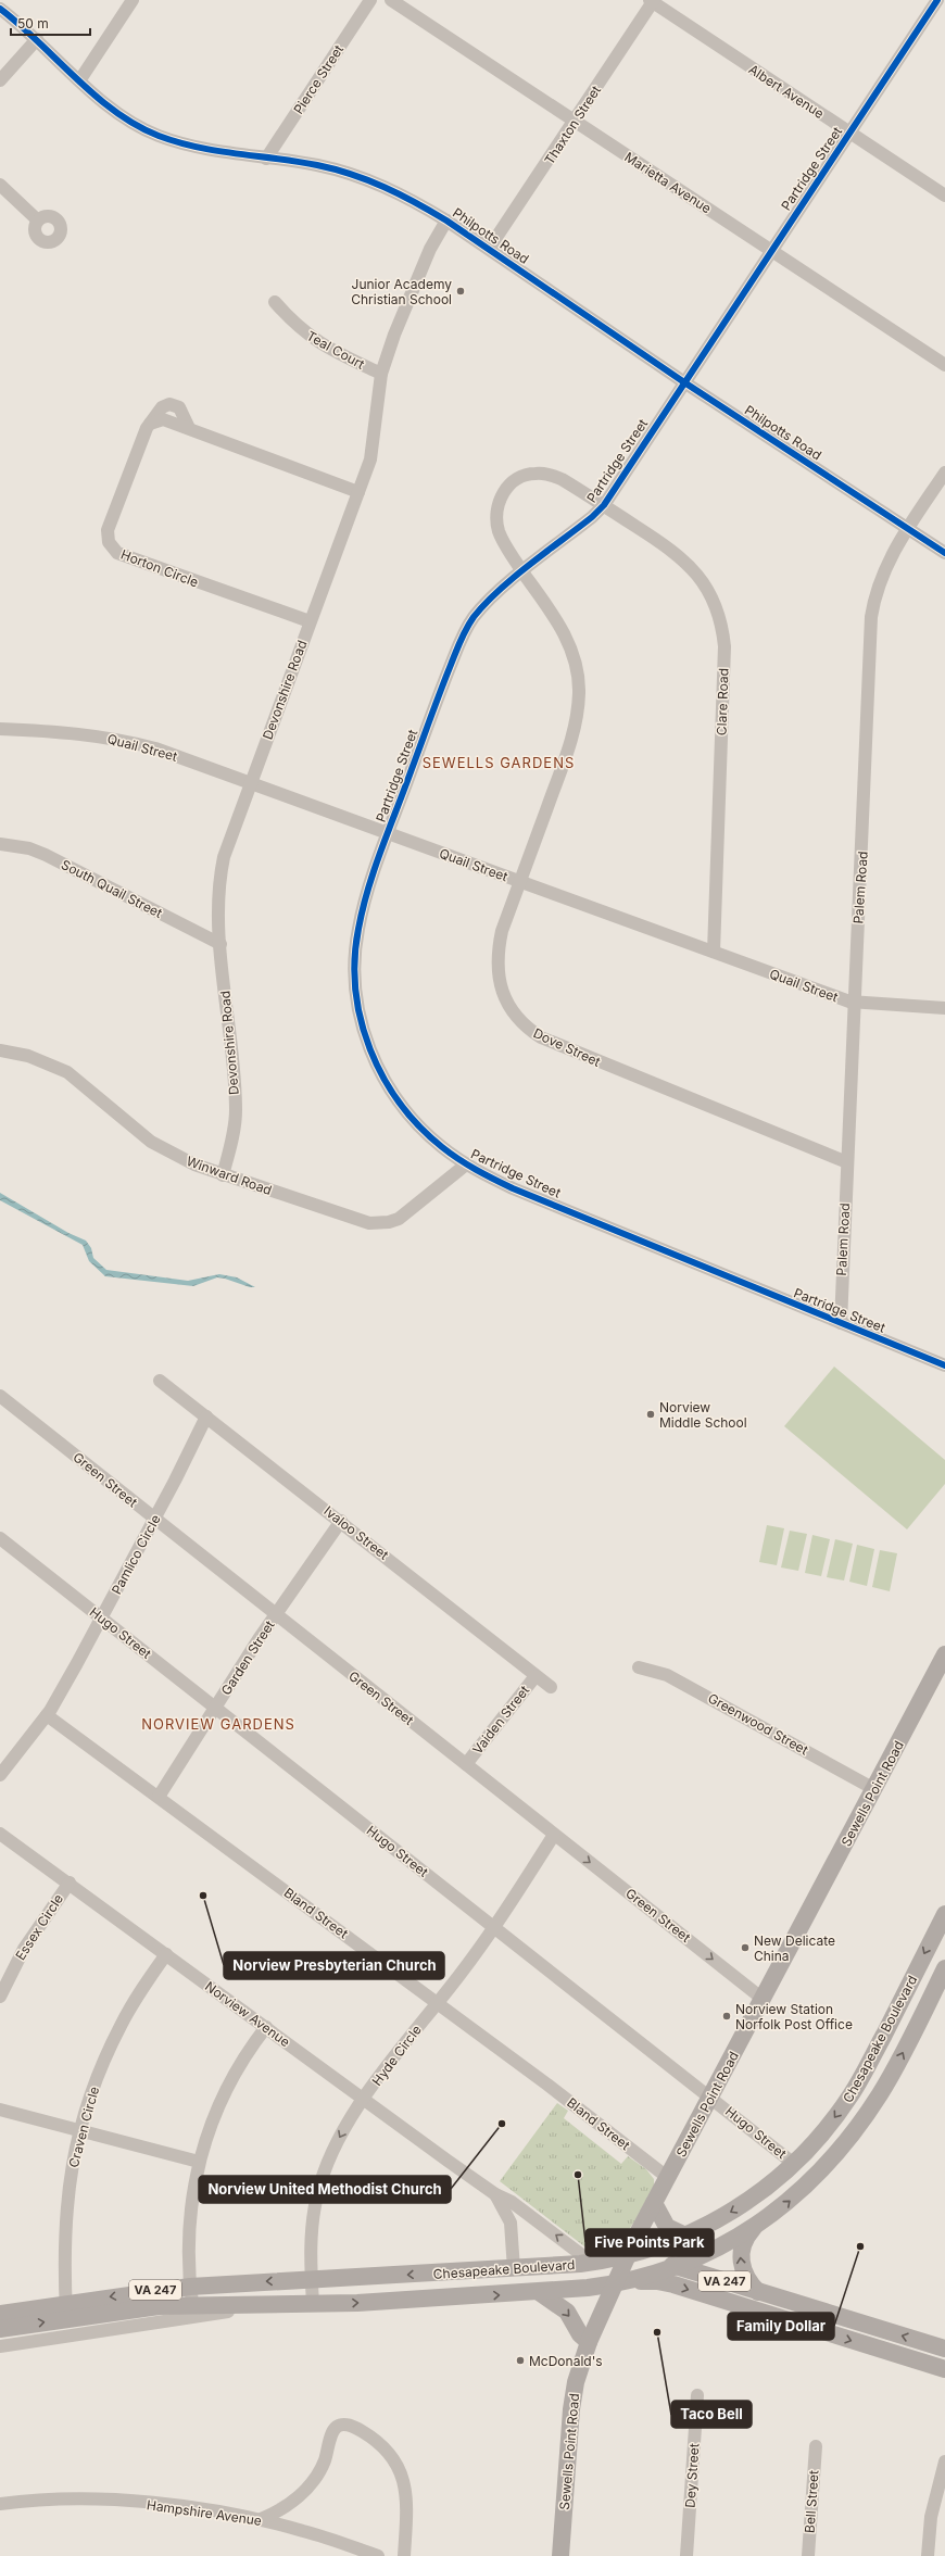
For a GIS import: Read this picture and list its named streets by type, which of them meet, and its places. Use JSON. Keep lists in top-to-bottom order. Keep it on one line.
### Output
{"streets":{"main road":["Sewells Point Road","Chesapeake Boulevard","VA 247"],"street":["Pierce Street","Albert Avenue","Thaxton Street","Partridge Street","Marietta Avenue","Philpotts Road","Teal Court","Horton Circle","Devonshire Road","Clare Road","Quail Street","Palem Road","South Quail Street","Dove Street","Winward Road","Green Street","Ivaloo Street","Pamlico Circle","Hugo Street","Garden Street","Vaiden Street","Greenwood Street","Bland Street","Essex Circle","Norview Avenue","Hyde Circle","Craven Circle","Dey Street","Bell Street","Hampshire Avenue"]},"crossings":[["Pierce Street","Philpotts Road"],["Albert Avenue","Thaxton Street"],["Albert Avenue","Partridge Street"],["Thaxton Street","Marietta Avenue"],["Thaxton Street","Philpotts Road"],["Partridge Street","Marietta Avenue"],["Partridge Street","Philpotts Road"],["Partridge Street","Clare Road"],["Partridge Street","Quail Street"],["Partridge Street","Palem Road"],["Partridge Street","Dove Street"],["Partridge Street","Winward Road"],["Philpotts Road","Devonshire Road"],["Philpotts Road","Palem Road"],["Teal Court","Devonshire Road"],["Horton Circle","Devonshire Road"],["Devonshire Road","Quail Street"],["Devonshire Road","South Quail Street"],["Devonshire Road","Winward Road"],["Clare Road","Quail Street"],["Clare Road","Dove Street"],["Quail Street","Palem Road"],["Quail Street","Dove Street"],["Palem Road","Dove Street"],["Green Street","Pamlico Circle"],["Green Street","Garden Street"],["Green Street","Vaiden Street"],["Green Street","Sewells Point Road"],["Green Street","Hyde Circle"],["Ivaloo Street","Pamlico Circle"],["Ivaloo Street","Garden Street"],["Ivaloo Street","Vaiden Street"],["Pamlico Circle","Hugo Street"],["Pamlico Circle","Bland Street"],["Hugo Street","Garden Street"],["Hugo Street","Sewells Point Road"],["Hugo Street","Chesapeake Boulevard"],["Hugo Street","Hyde Circle"],["Garden Street","Bland Street"],["Greenwood Street","Sewells Point Road"],["Sewells Point Road","Bland Street"],["Sewells Point Road","Chesapeake Boulevard"],["Sewells Point Road","VA 247"],["Bland Street","Hyde Circle"],["Essex Circle","Norview Avenue"],["Norview Avenue","Chesapeake Boulevard"],["Norview Avenue","Hyde Circle"],["Norview Avenue","Craven Circle"],["Chesapeake Boulevard","Hyde Circle"],["Chesapeake Boulevard","Craven Circle"],["Chesapeake Boulevard","VA 247"]],"districts":["SEWELLS GARDENS","NORVIEW GARDENS"],"places":["Junior Academy Christian School","Norview Middle School","Norview Presbyterian Church","New Delicate China","Norview Station Norfolk Post Office","Norview United Methodist Church","Five Points Park","Family Dollar","Taco Bell","McDonald's"],"scale_bar":"50 m"}
